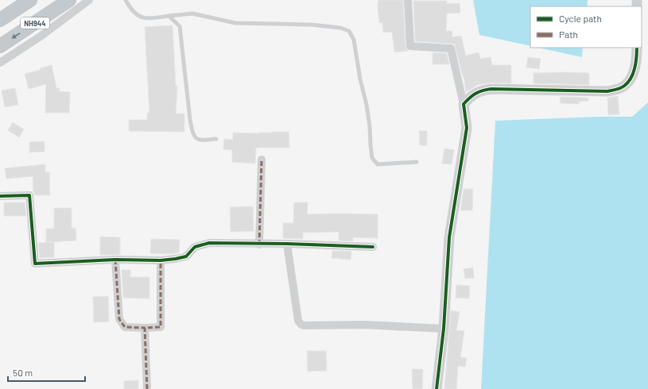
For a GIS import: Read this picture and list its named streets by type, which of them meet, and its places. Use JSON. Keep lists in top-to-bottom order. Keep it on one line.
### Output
{"streets":{"highway":["NH944"]},"legend":["Cycle path","Path"],"scale_bar":"50 m"}
